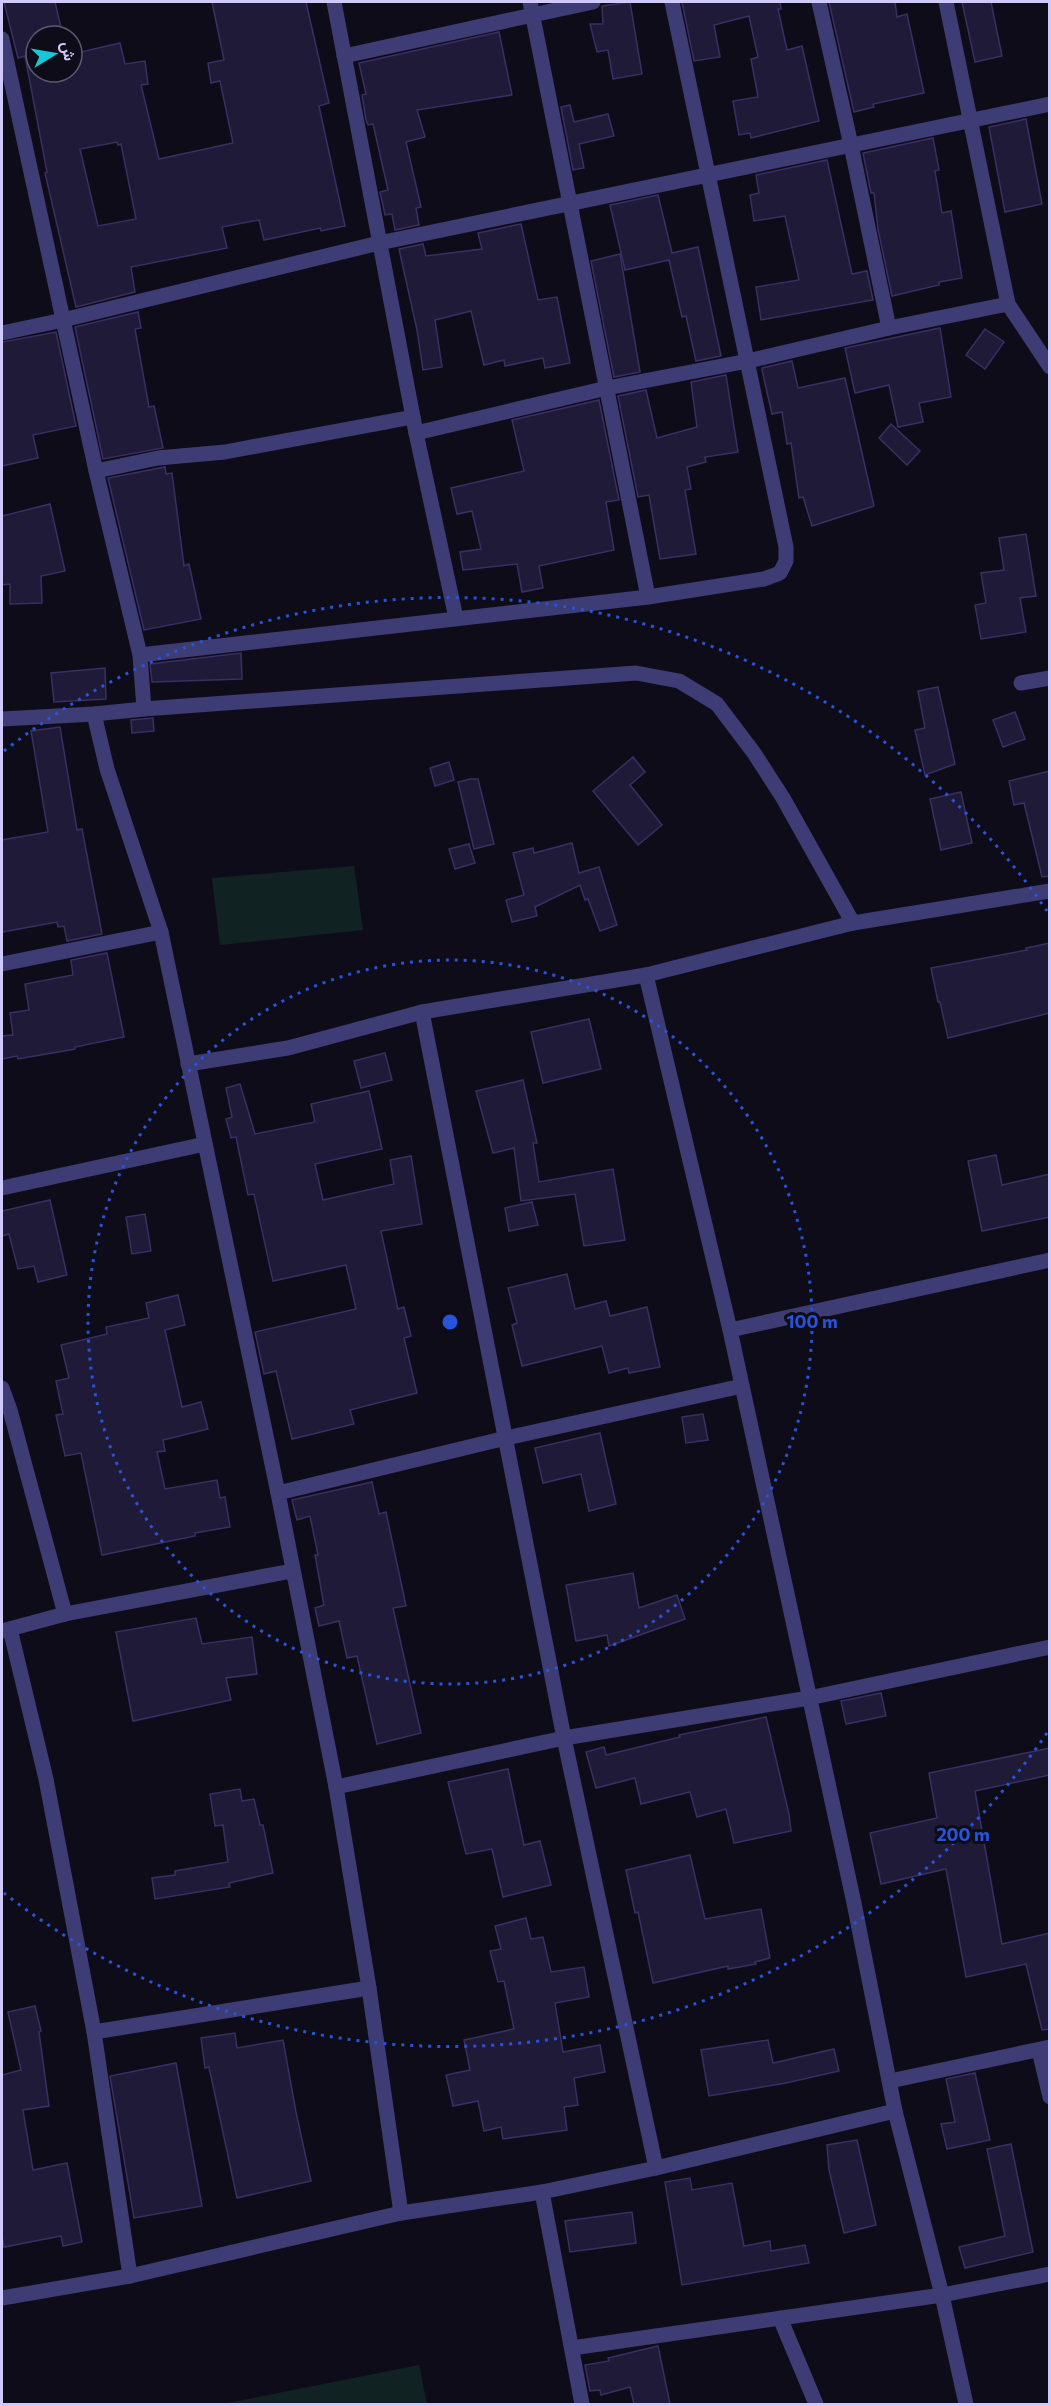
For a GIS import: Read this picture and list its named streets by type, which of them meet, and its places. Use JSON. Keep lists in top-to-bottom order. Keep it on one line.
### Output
{"north":"right","rings":["100 m","200 m"]}
